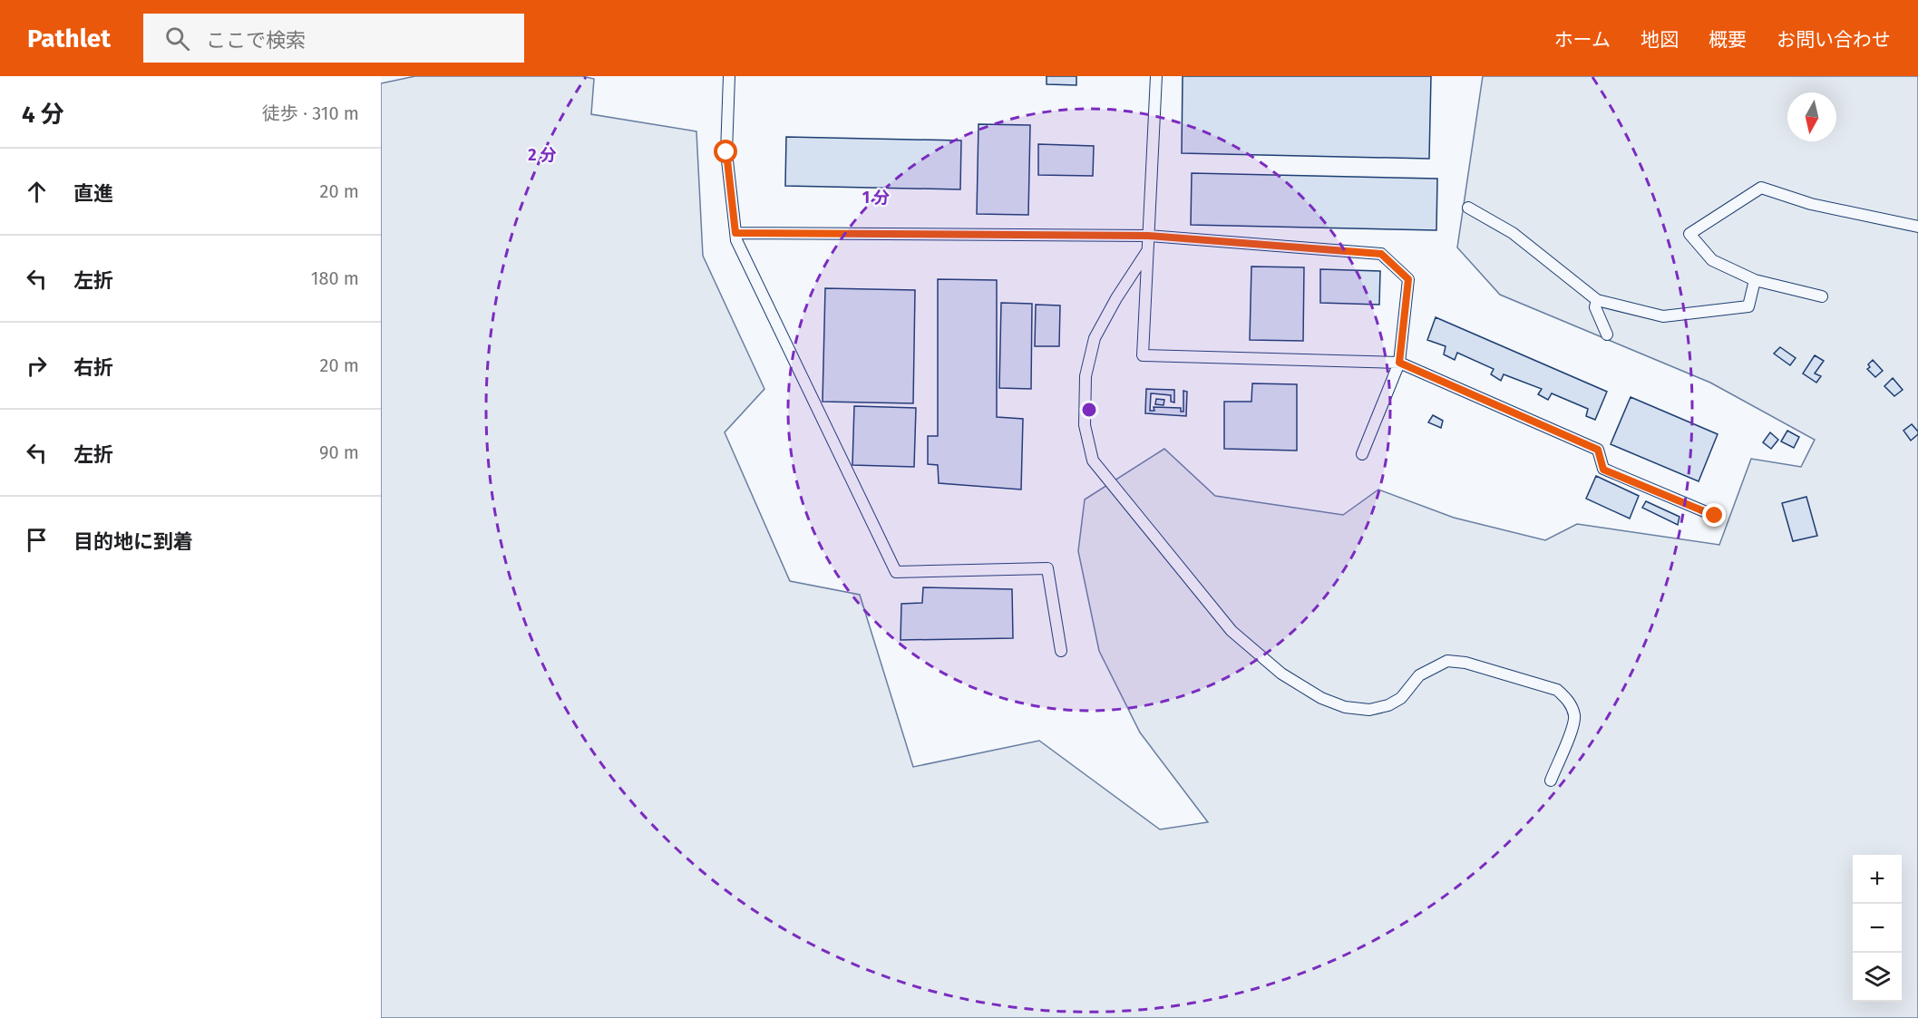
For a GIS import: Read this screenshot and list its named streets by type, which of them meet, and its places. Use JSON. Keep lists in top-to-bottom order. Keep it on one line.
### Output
{"north":"bottom","page":{"header":"Pathlet","search":"ここで検索","nav":["ホーム","地図","概要","お問い合わせ"],"heading":["4 分","徒歩 · 310 m"],"list":[["直進","20 m"],["左折","180 m"],["右折","20 m"],["左折","90 m"],"目的地に到着"],"map_buttons":["+","−"]},"rings":["2 分","1 分"]}
